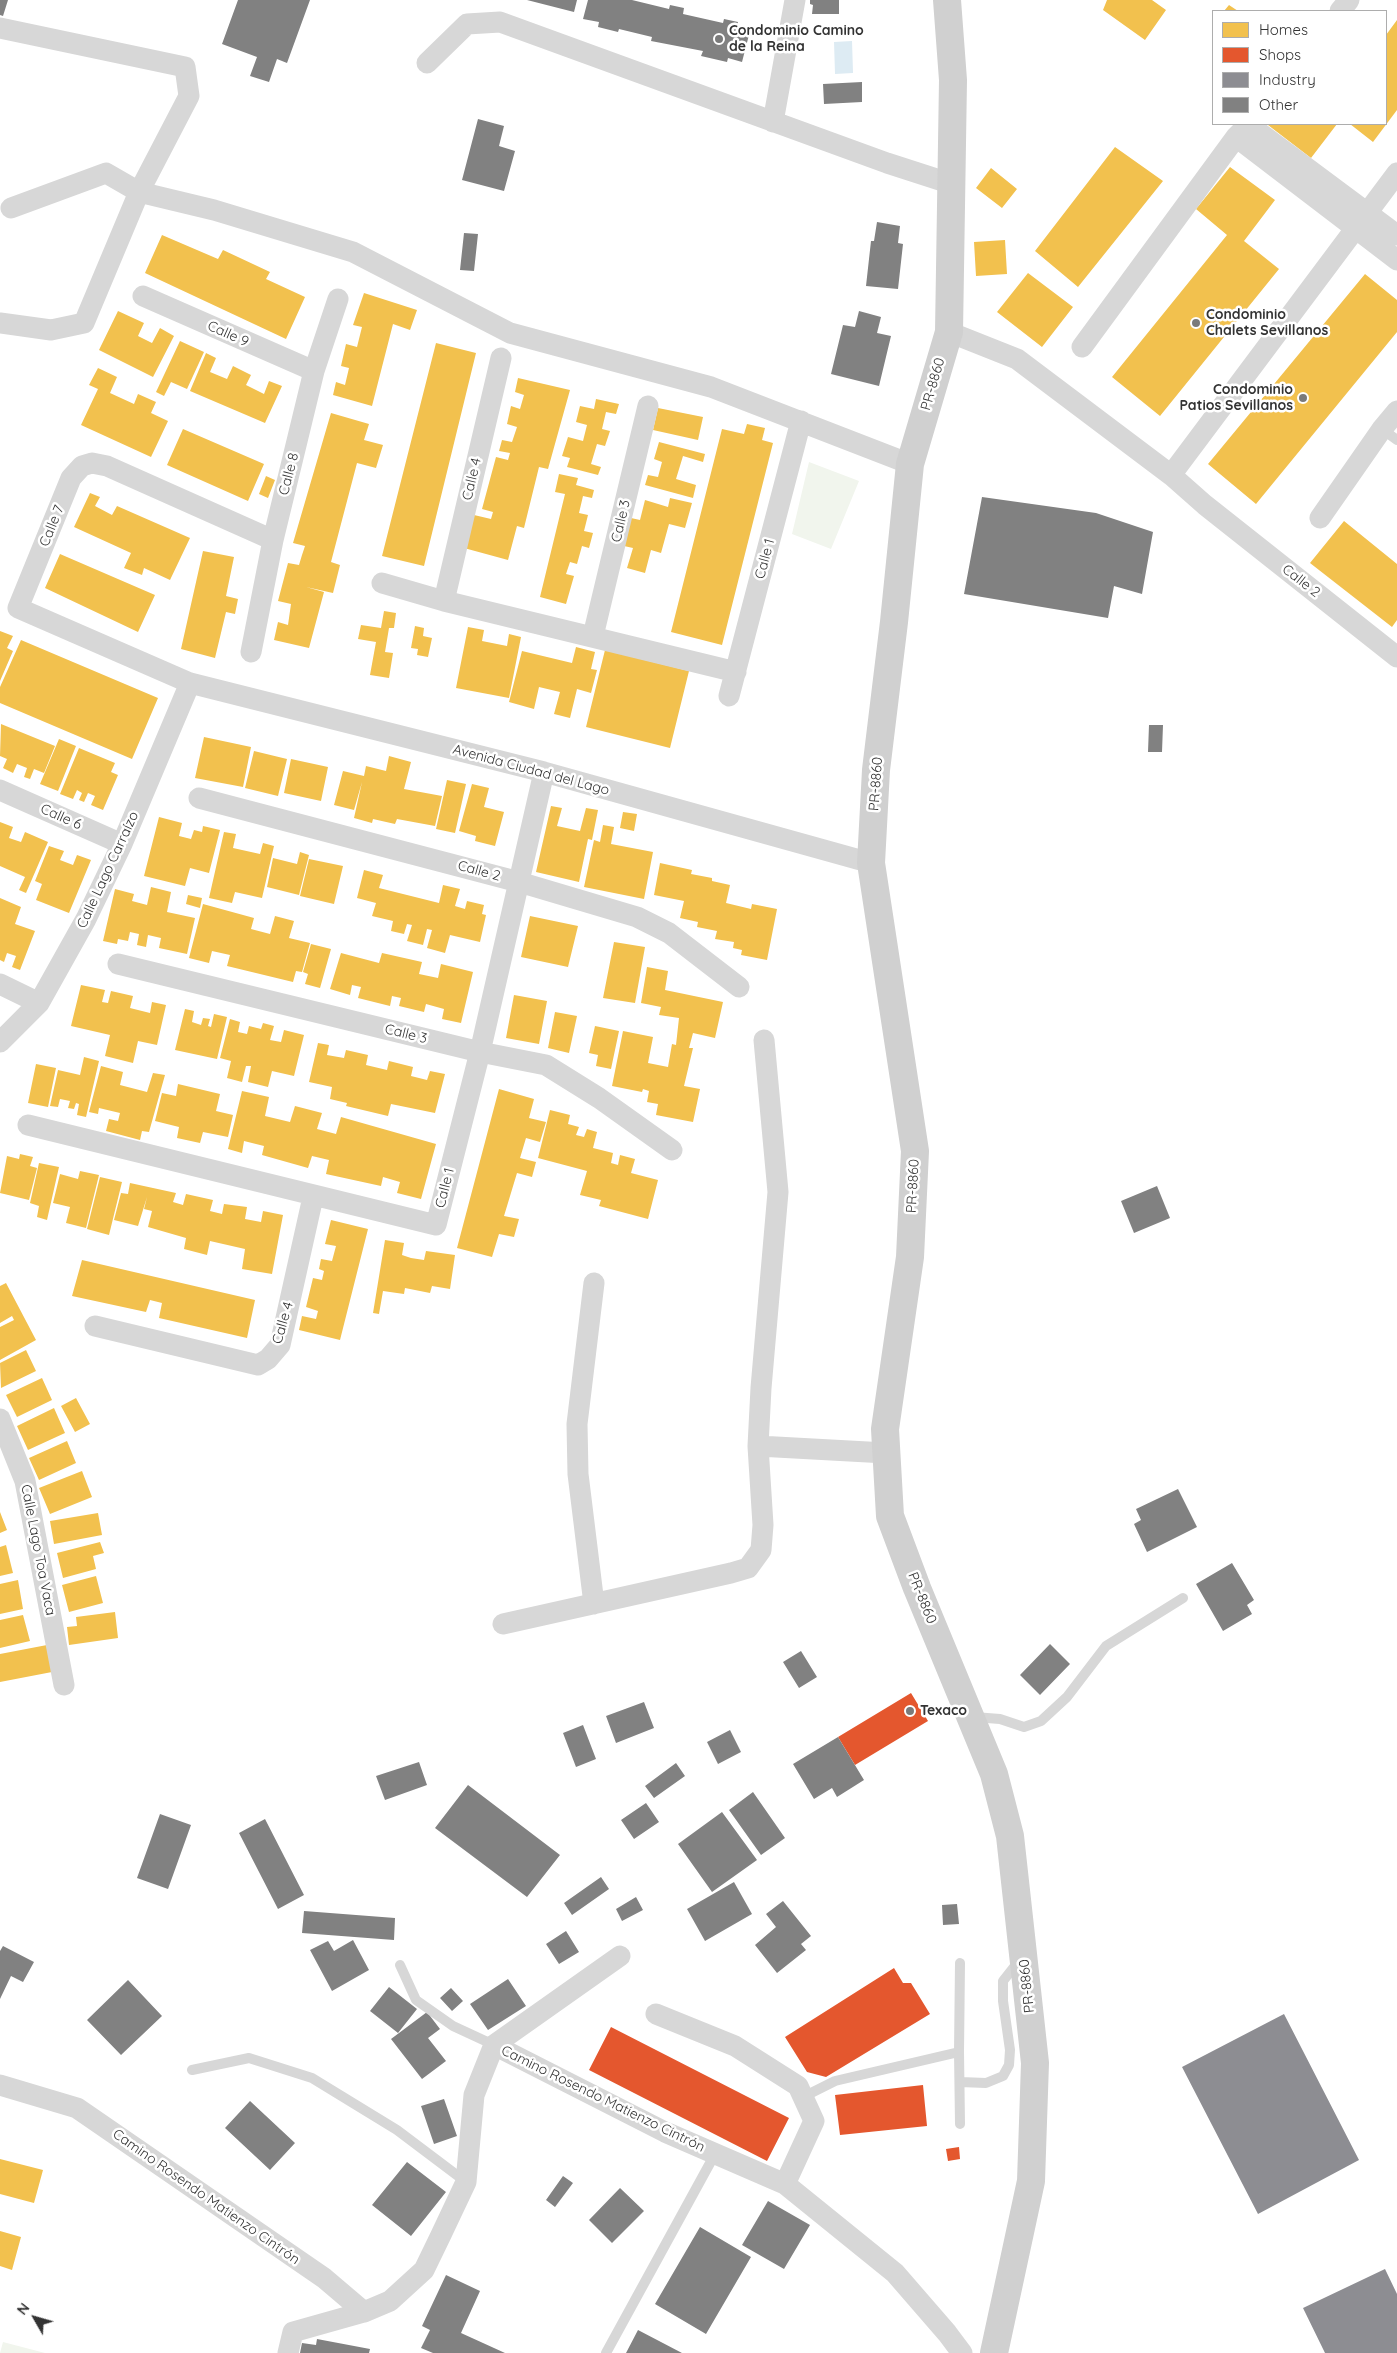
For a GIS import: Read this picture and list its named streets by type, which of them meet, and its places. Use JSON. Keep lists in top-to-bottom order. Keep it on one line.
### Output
{"streets":{"street":["Calle 9","PR-8860","Calle 8","Calle 4","Calle 3","Calle 7","Calle 1","Calle 2","Avenida Ciudad del Lago","Calle 6","Calle Lago Carraízo","Calle Lago Toa Vaca","Camino Rosendo Matienzo Cintrón"]},"crossings":[["Calle 9","Calle 8"],["PR-8860","Calle 2"],["PR-8860","Avenida Ciudad del Lago"],["Calle 8","Calle 7"],["Calle 4","Calle 1"],["Calle 3","Calle 1"],["Calle 7","Avenida Ciudad del Lago"],["Calle 7","Calle Lago Carraízo"],["Calle 1","Calle 2"],["Calle 1","Avenida Ciudad del Lago"],["Avenida Ciudad del Lago","Calle Lago Carraízo"],["Calle 6","Calle Lago Carraízo"]],"places":["Condominio Camino de la Reina","Condominio Chalets Sevillanos","Condominio Patios Sevillanos","Texaco"],"legend":["Homes","Shops","Industry","Other"],"north":"top left"}
